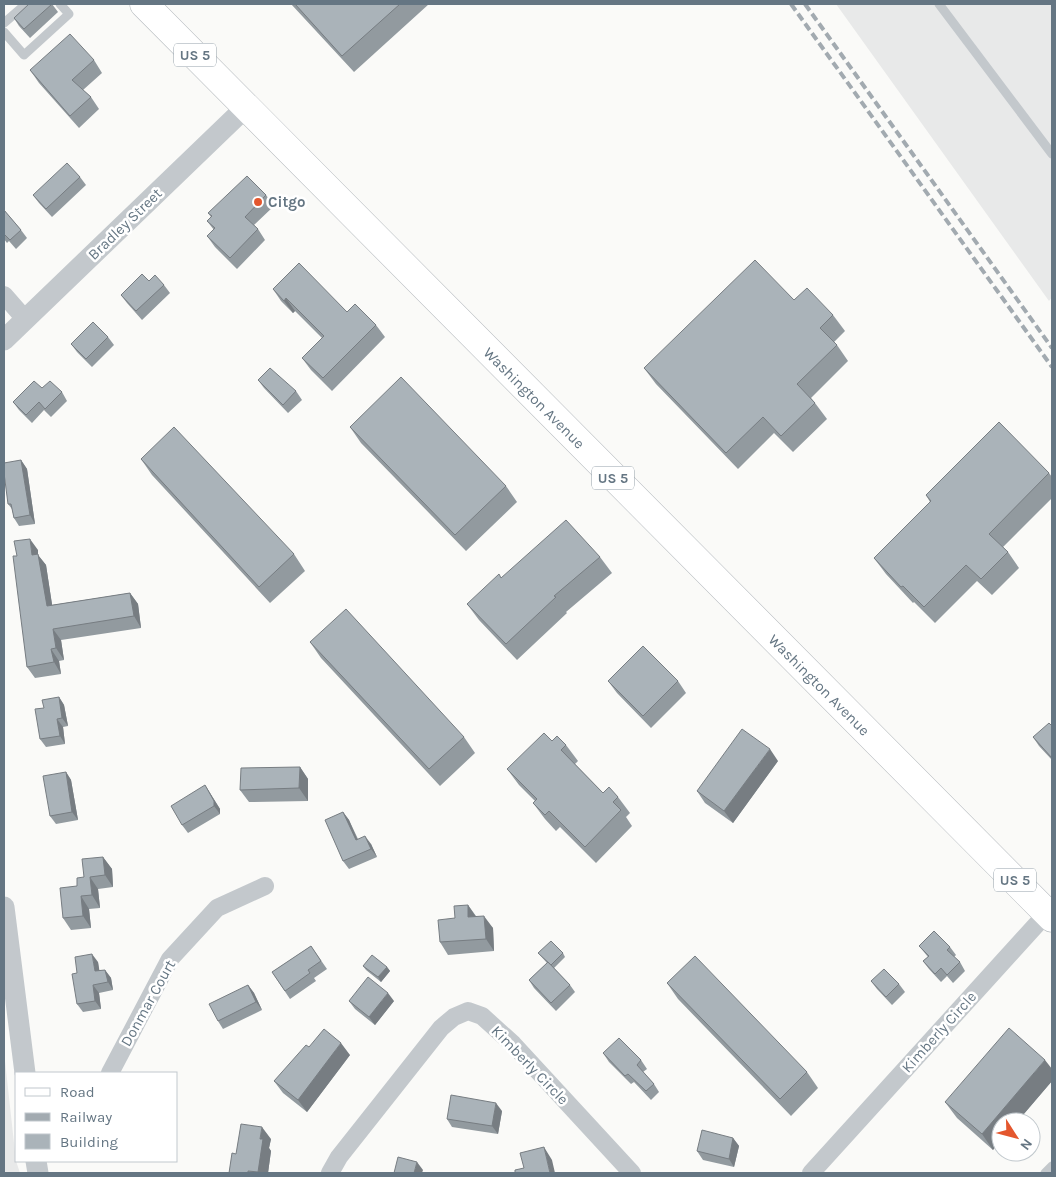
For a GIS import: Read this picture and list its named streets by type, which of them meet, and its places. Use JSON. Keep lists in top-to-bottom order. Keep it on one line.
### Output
{"streets":{"main road":["US 5","Washington Avenue"],"street":["Bradley Street","Donmar Court","Kimberly Circle"]},"crossings":[["Bradley Street","Washington Avenue"],["Washington Avenue","Kimberly Circle"]],"places":["Citgo"],"legend":["Road","Railway","Building"],"north":"bottom right"}
